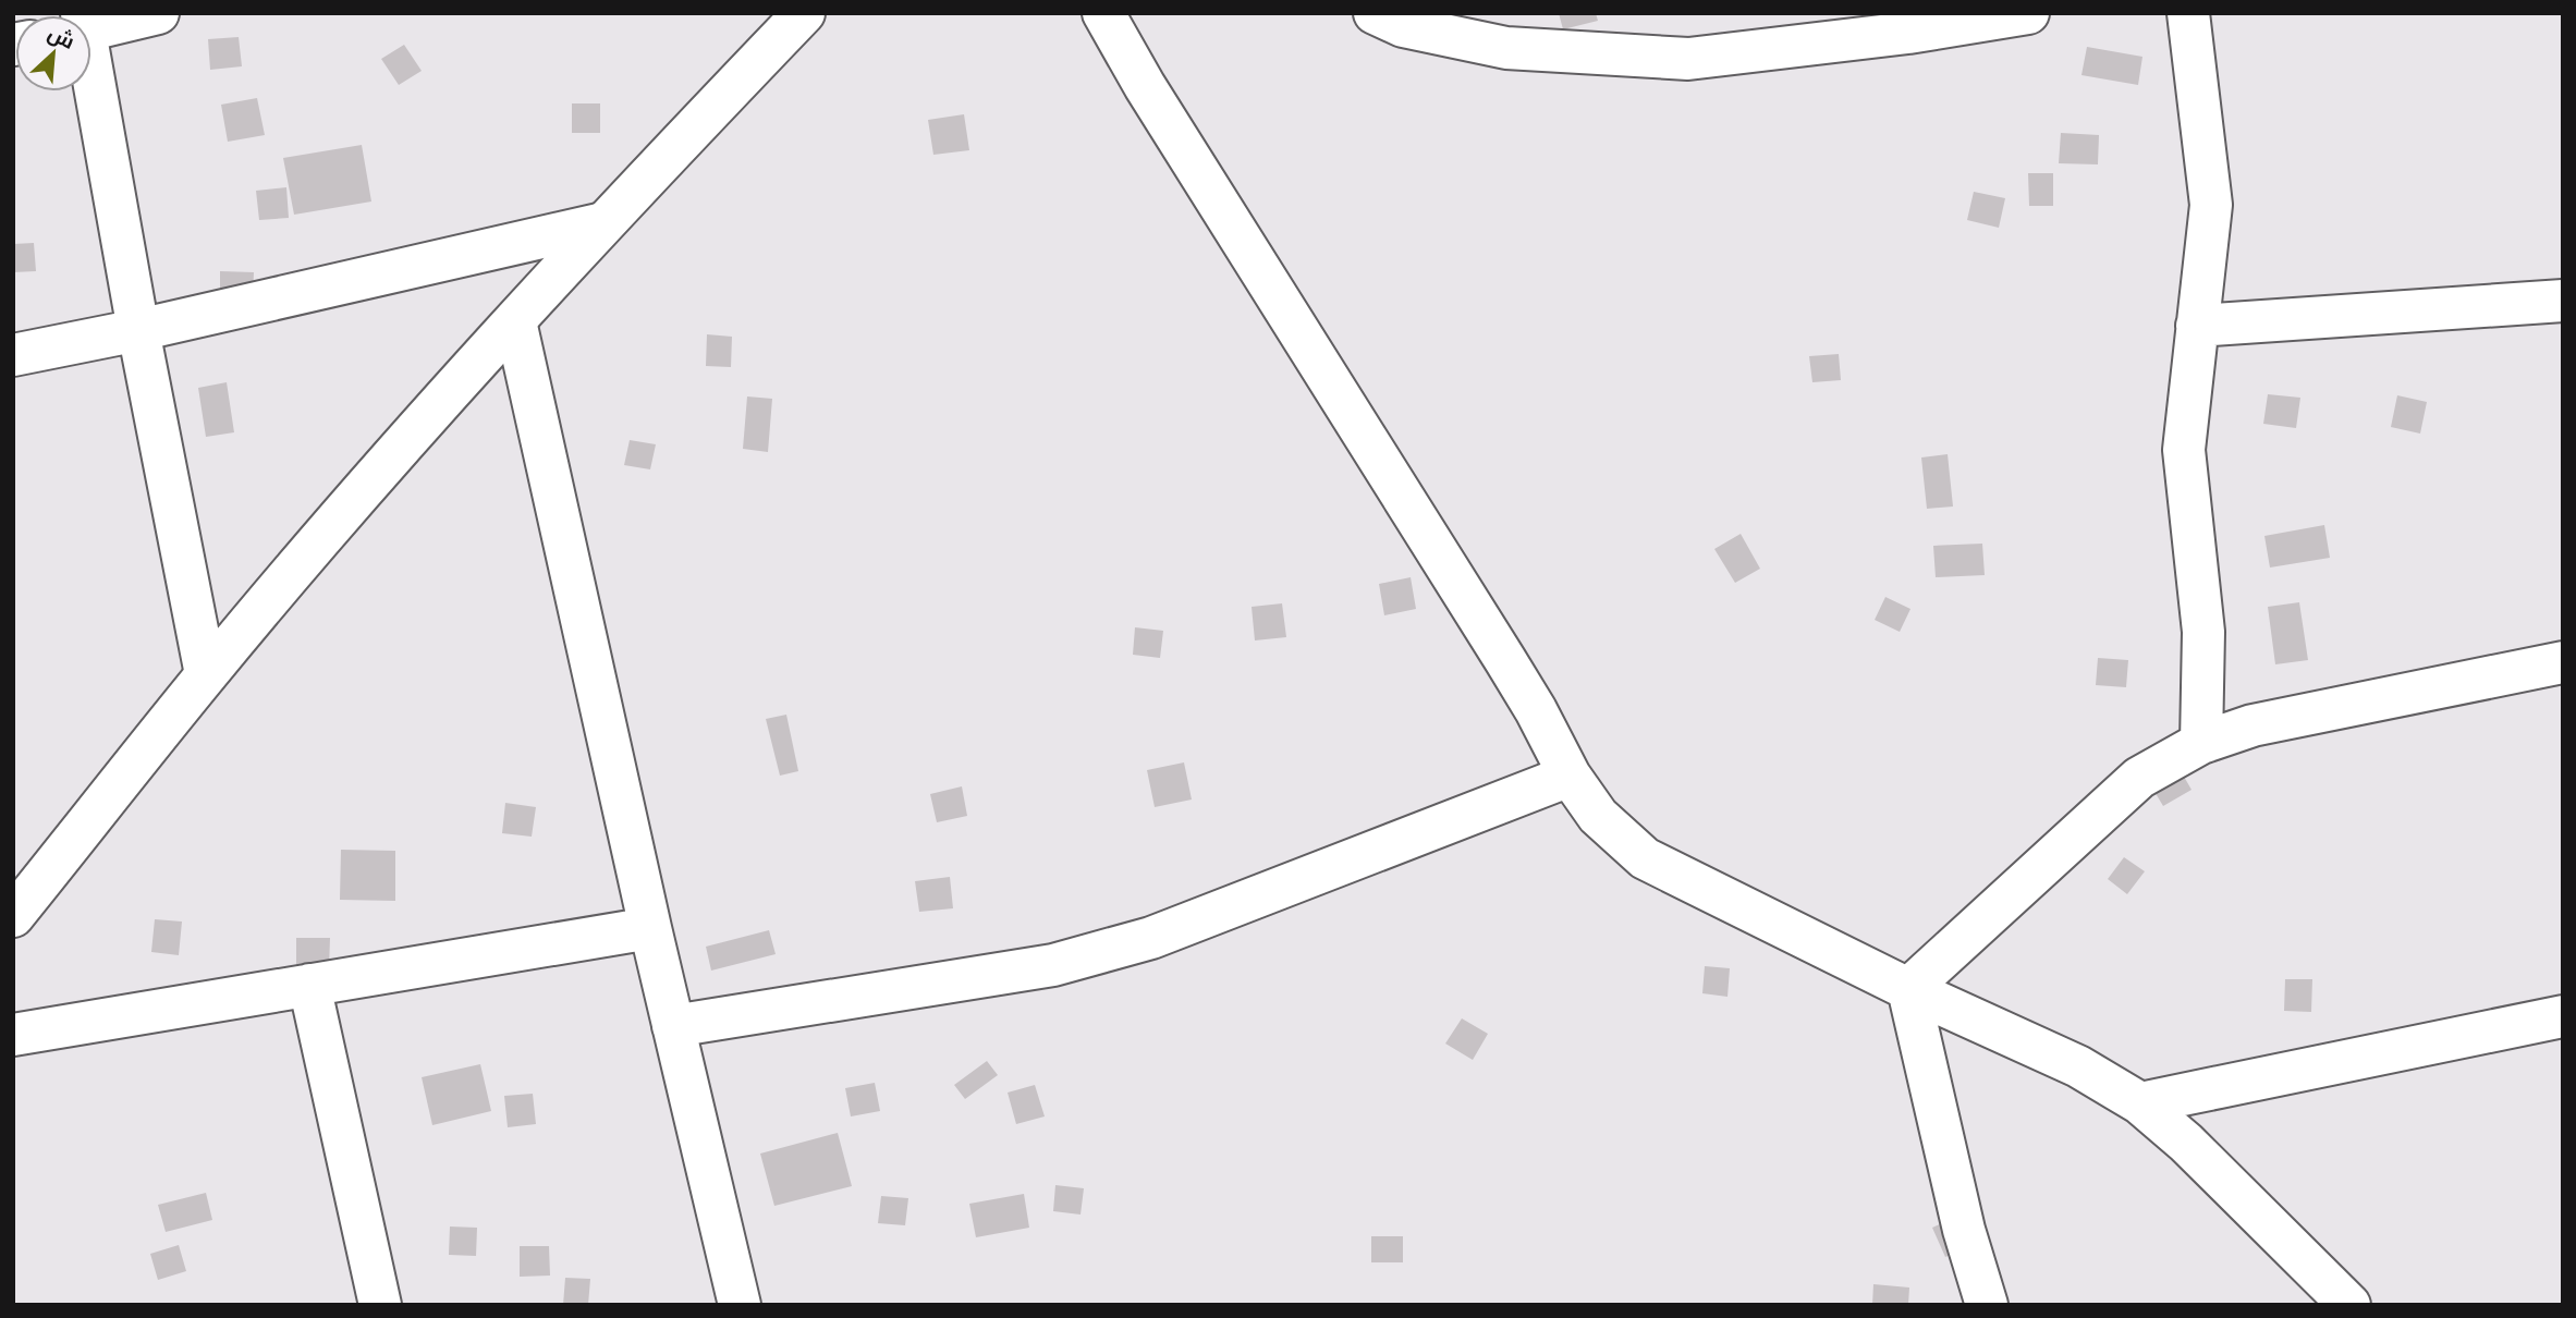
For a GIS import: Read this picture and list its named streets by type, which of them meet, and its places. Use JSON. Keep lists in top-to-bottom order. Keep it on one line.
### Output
{"north":"top right"}
